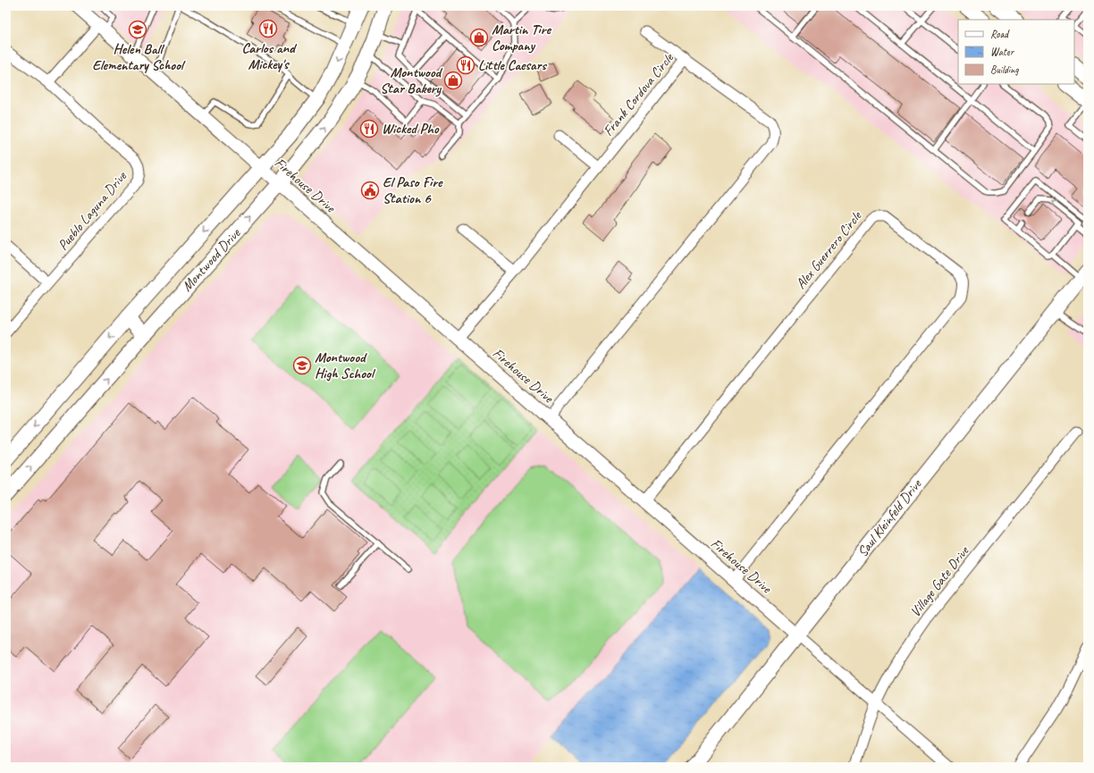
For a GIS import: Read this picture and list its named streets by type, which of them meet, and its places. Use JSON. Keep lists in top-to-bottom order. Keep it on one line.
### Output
{"streets":{"main road":["Montwood Drive","Saul Kleinfeld Drive"],"street":["Frank Cordova Circle","Firehouse Drive","Pueblo Laguna Drive","Alex Guerrero Circle","Village Gate Drive"]},"crossings":[["Frank Cordova Circle","Firehouse Drive"],["Firehouse Drive","Alex Guerrero Circle"],["Firehouse Drive","Montwood Drive"],["Firehouse Drive","Saul Kleinfeld Drive"],["Firehouse Drive","Village Gate Drive"]],"places":{"restaurant":["Carlos and Mickey's","Little Caesars","Wicked Pho"],"school or university":["Helen Ball Elementary School","Montwood High School"],"shop":["Martin Tire Company","Montwood Star Bakery"],"public building":["El Paso Fire Station 6"]},"legend":["Road","Water","Building"]}
